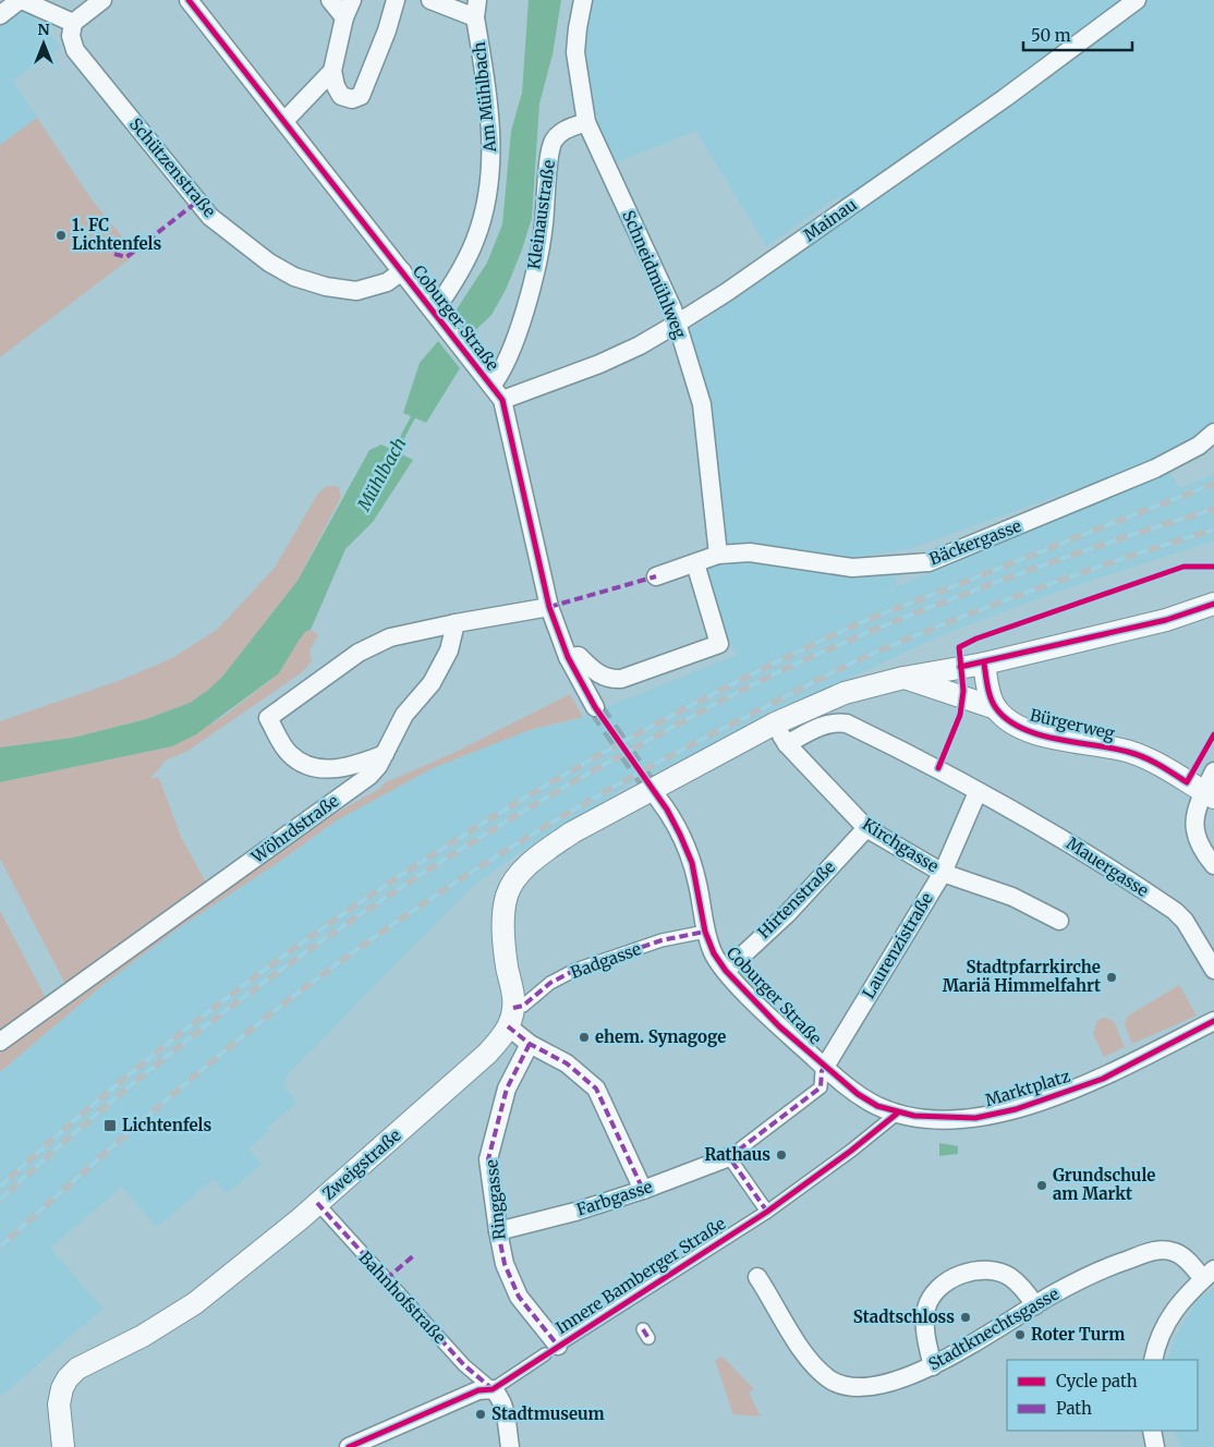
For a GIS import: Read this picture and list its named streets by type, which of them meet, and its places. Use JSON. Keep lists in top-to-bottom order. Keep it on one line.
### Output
{"streets":{"street":["Am Mühlbach","Schützenstraße","Kleinaustraße","Mainau","Schneidmühlweg","Coburger Straße","Bäckergasse","Bürgerweg","Wöhrdstraße","Kirchgasse","Mauergasse","Hirtenstraße","Laurenzistraße","Badgasse","Marktplatz","Zweigstraße","Farbgasse","Ringgasse","Innere Bamberger Straße","Bahnhofstraße","Stadtknechtsgasse"]},"crossings":[["Am Mühlbach","Coburger Straße"],["Schützenstraße","Coburger Straße"],["Kleinaustraße","Mainau"],["Kleinaustraße","Schneidmühlweg"],["Kleinaustraße","Coburger Straße"],["Mainau","Schneidmühlweg"],["Mainau","Coburger Straße"],["Schneidmühlweg","Bäckergasse"],["Coburger Straße","Hirtenstraße"],["Coburger Straße","Laurenzistraße"],["Coburger Straße","Badgasse"],["Coburger Straße","Marktplatz"],["Kirchgasse","Mauergasse"],["Kirchgasse","Hirtenstraße"],["Kirchgasse","Laurenzistraße"],["Mauergasse","Laurenzistraße"],["Badgasse","Zweigstraße"],["Zweigstraße","Bahnhofstraße"],["Farbgasse","Ringgasse"],["Ringgasse","Innere Bamberger Straße"],["Innere Bamberger Straße","Bahnhofstraße"]],"water":["Mühlbach"],"places":{"other":["1. FC Lichtenfels","Stadtpfarrkirche Mariä Himmelfahrt","ehem. Synagoge","Rathaus","Grundschule am Markt","Stadtschloss","Roter Turm","Stadtmuseum"],"transit":["Lichtenfels"]},"legend":["Cycle path","Path"],"scale_bar":"50 m","north":"top"}
